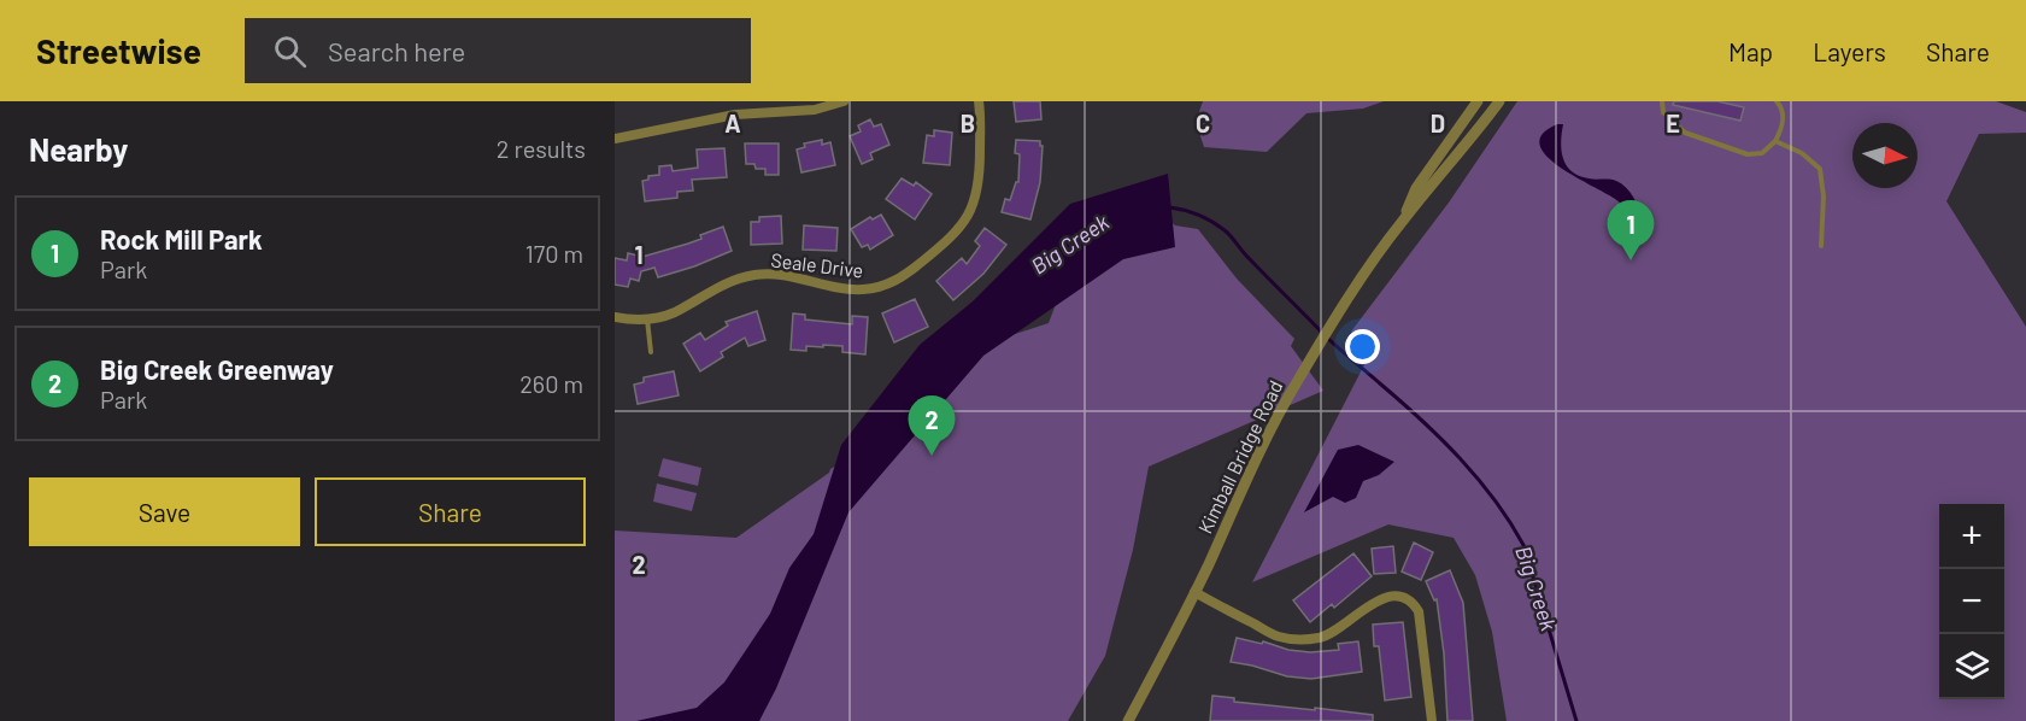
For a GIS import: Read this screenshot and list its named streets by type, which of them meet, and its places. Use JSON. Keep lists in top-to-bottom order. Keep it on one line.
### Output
{"streets":{"street":["Seale Drive","Kimball Bridge Road"]},"water":["Big Creek"],"north":"right","page":{"header":"Streetwise","search":"Search here","nav":["Map","Layers","Share"],"heading":["Nearby","2 results"],"list":[{"mark":"1","name":"Rock Mill Park","note":"Park","value":"170 m"},{"mark":"2","name":"Big Creek Greenway","note":"Park","value":"260 m"}],"pins":["1","2"],"buttons":["Save","Share"],"map_buttons":["+","−"]},"grid":{"columns":["A","B","C","D","E"],"rows":["1","2"]}}
